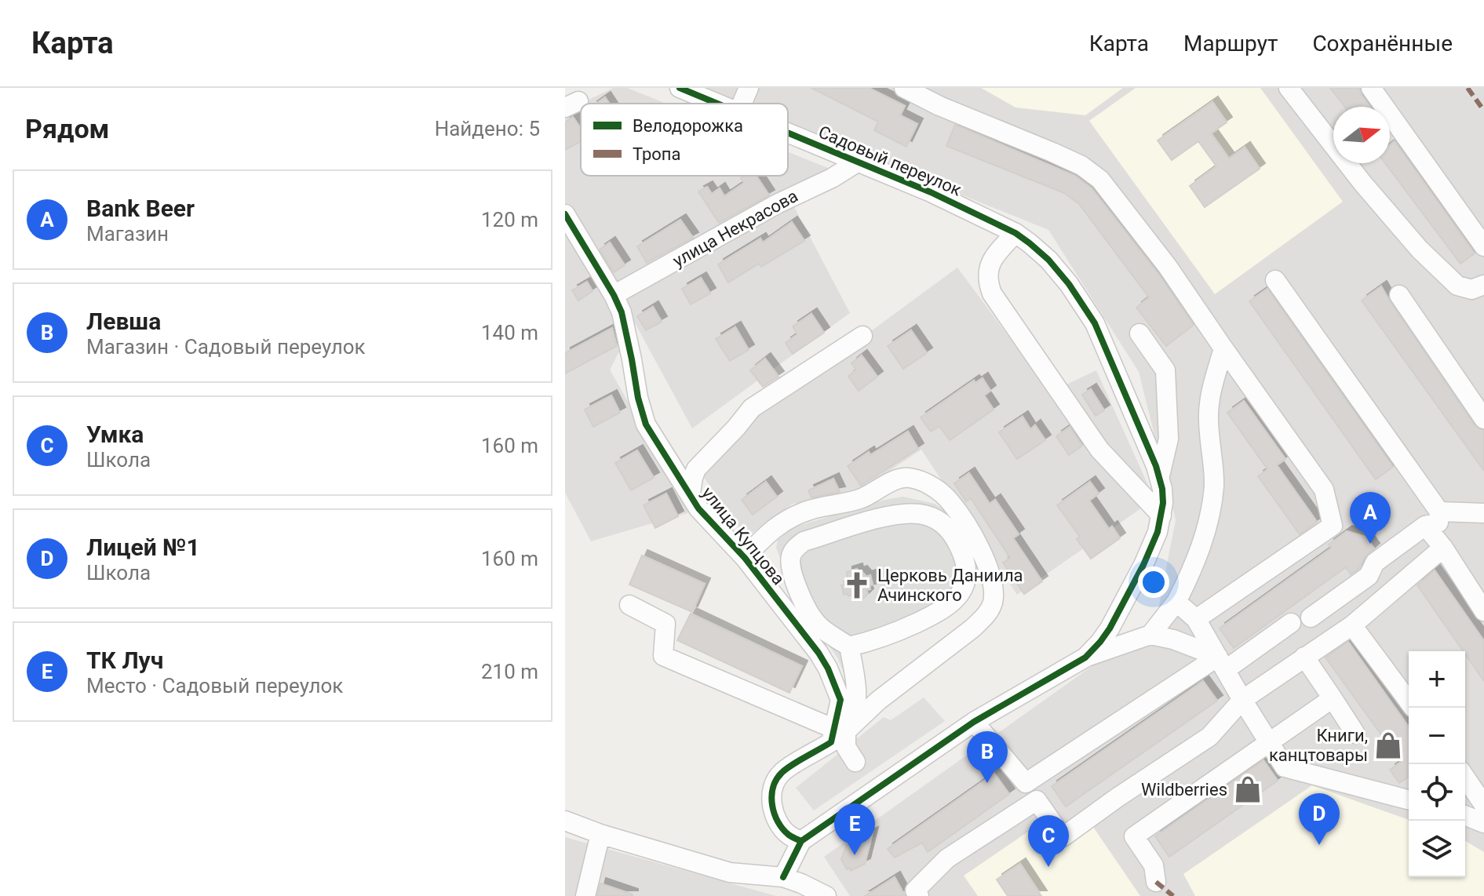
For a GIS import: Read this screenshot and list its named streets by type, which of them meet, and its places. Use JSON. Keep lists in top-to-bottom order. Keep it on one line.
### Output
{"streets":{"street":["Садовый переулок","улица Некрасова","улица Купцова"]},"crossings":[["Садовый переулок","улица Некрасова"],["улица Некрасова","улица Купцова"]],"places":{"church":["Церковь Даниила Ачинского"],"shop":["Книги, канцтовары","Wildberries"]},"legend":["Велодорожка","Тропа"],"north":"right","page":{"header":"Карта","nav":["Карта","Маршрут","Сохранённые"],"heading":["Рядом","Найдено: 5"],"list":[{"mark":"A","name":"Bank Beer","note":"Магазин","value":"120 m"},{"mark":"B","name":"Левша","note":"Магазин · Садовый переулок","value":"140 m"},{"mark":"C","name":"Умка","note":"Школа","value":"160 m"},{"mark":"D","name":"Лицей №1","note":"Школа","value":"160 m"},{"mark":"E","name":"ТК Луч","note":"Место · Садовый переулок","value":"210 m"}],"pins":["A","B","D","E","C"],"map_buttons":["+","−"]}}
